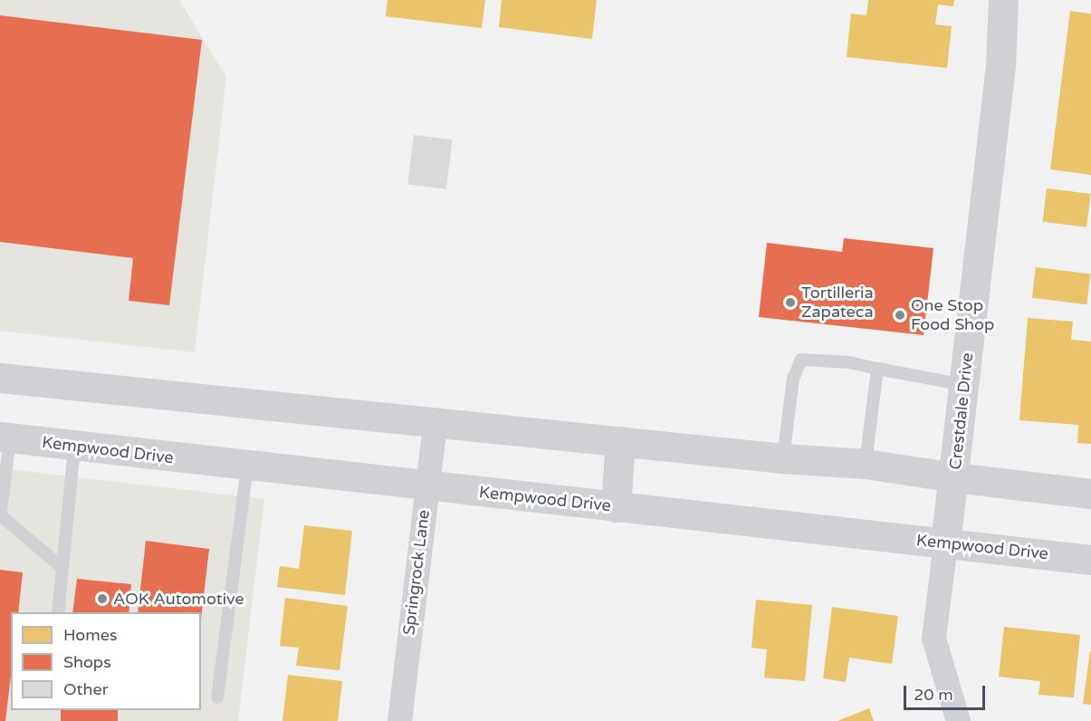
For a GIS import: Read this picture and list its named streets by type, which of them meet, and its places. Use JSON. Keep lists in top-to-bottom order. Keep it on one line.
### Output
{"streets":{"main road":["Crestdale Drive","Kempwood Drive"],"street":["Springrock Lane"]},"crossings":[["Crestdale Drive","Kempwood Drive"],["Kempwood Drive","Springrock Lane"]],"places":["Tortilleria Zapateca","One Stop Food Shop","AOK Automotive"],"legend":["Homes","Shops","Other"],"scale_bar":"20 m"}
